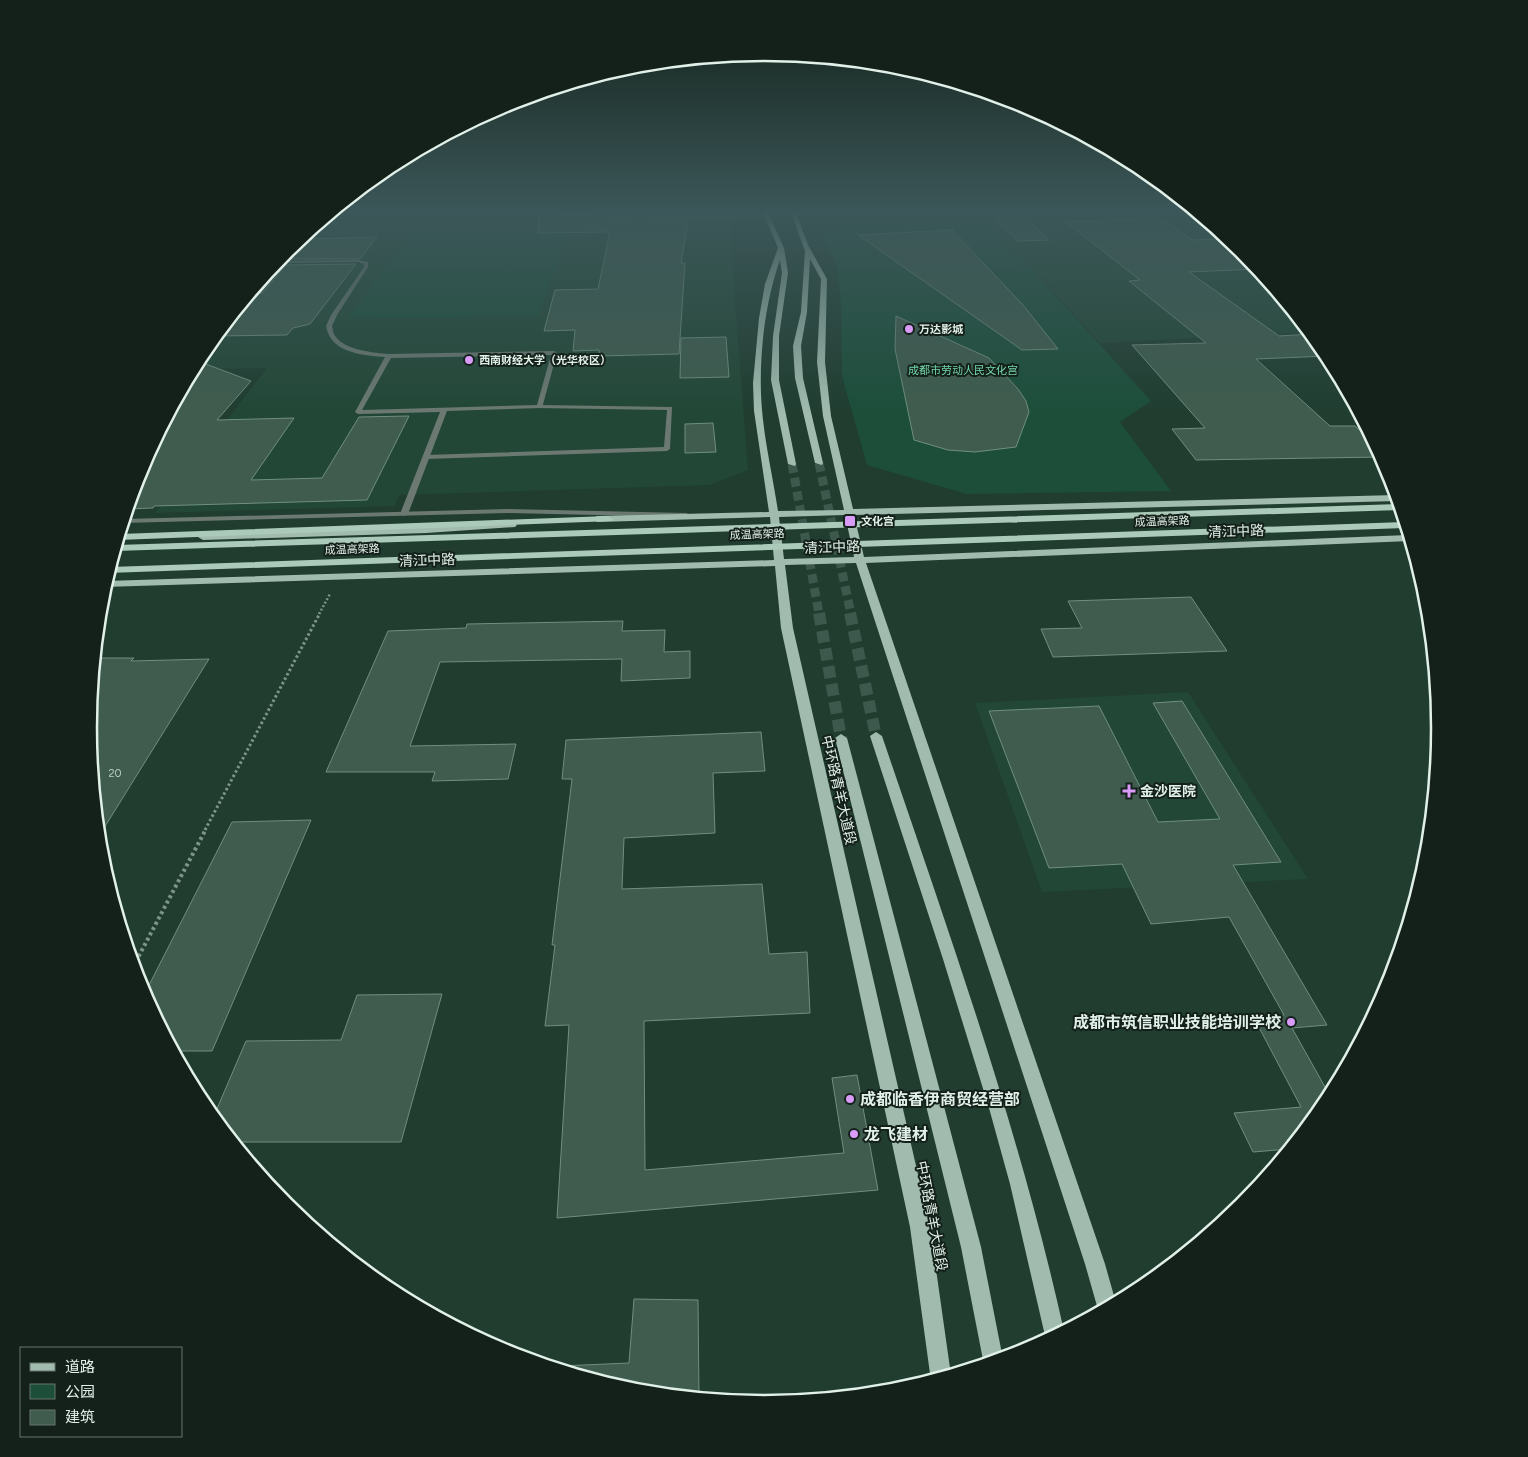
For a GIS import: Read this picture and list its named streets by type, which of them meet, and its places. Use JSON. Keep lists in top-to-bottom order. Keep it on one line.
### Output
{"streets":{"highway":["成温高架路"],"main road":["清江中路","中环路青羊大道段"]},"crossings":[["清江中路","中环路青羊大道段"]],"parks":["成都市劳动人民文化宫"],"places":{"other":["万达影城","西南财经大学（光华校区）","成都市筑信职业技能培训学校","成都临香伊商贸经营部","龙飞建材"],"transit":["文化宫"],"health":["金沙医院"]},"house_numbers":["20"],"legend":["道路","公园","建筑"]}
